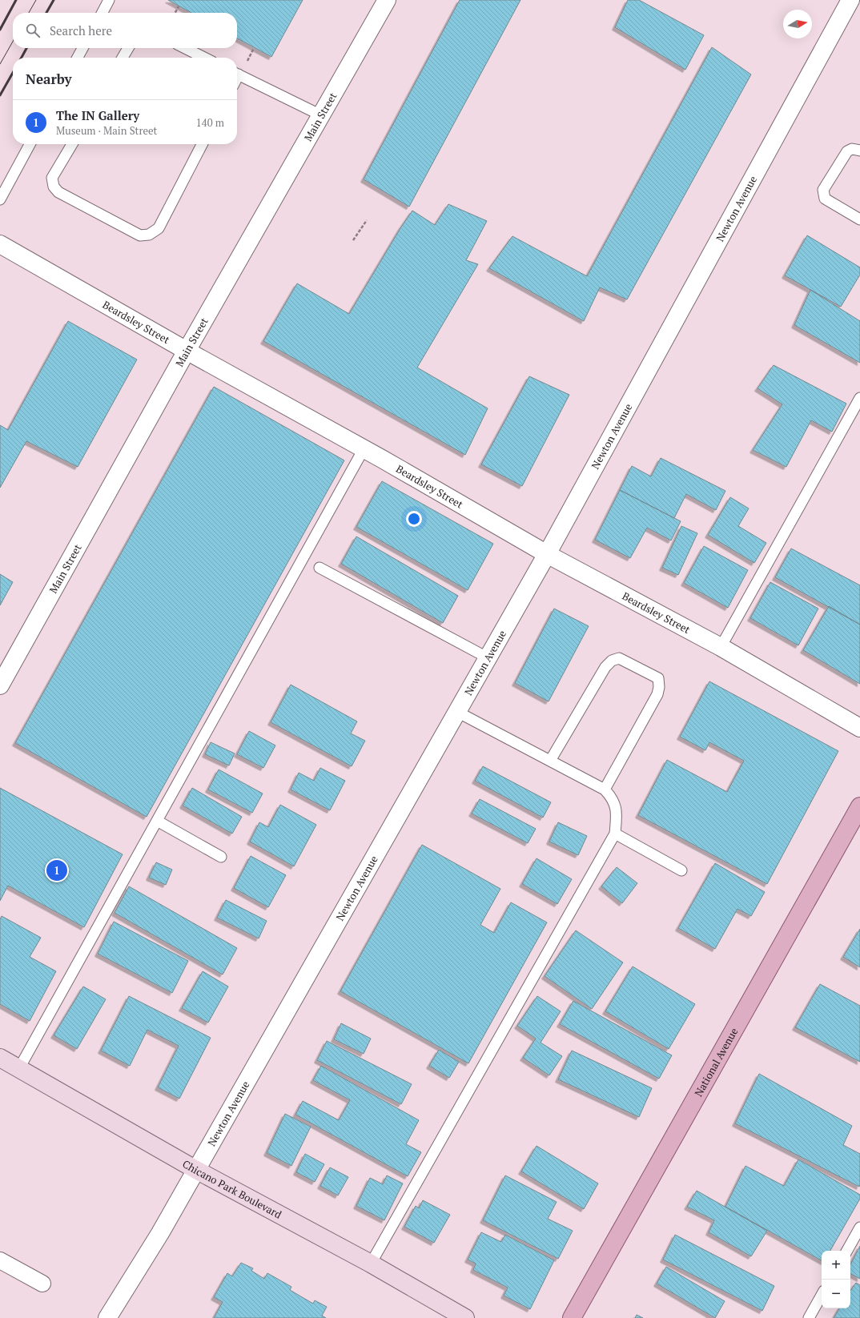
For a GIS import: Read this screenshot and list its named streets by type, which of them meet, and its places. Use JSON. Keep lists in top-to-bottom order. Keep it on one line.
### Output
{"streets":{"main road":["National Avenue","Chicano Park Boulevard"],"street":["Main Street","Newton Avenue","Beardsley Street"]},"crossings":[["Main Street","Beardsley Street"],["Newton Avenue","Beardsley Street"],["Newton Avenue","Chicano Park Boulevard"]],"north":"right","page":{"search":"Search here","heading":"Nearby","list":[{"mark":"1","name":"The IN Gallery","note":"Museum · Main Street","value":"140 m"}],"pins":"1","map_buttons":["+","−"]}}
